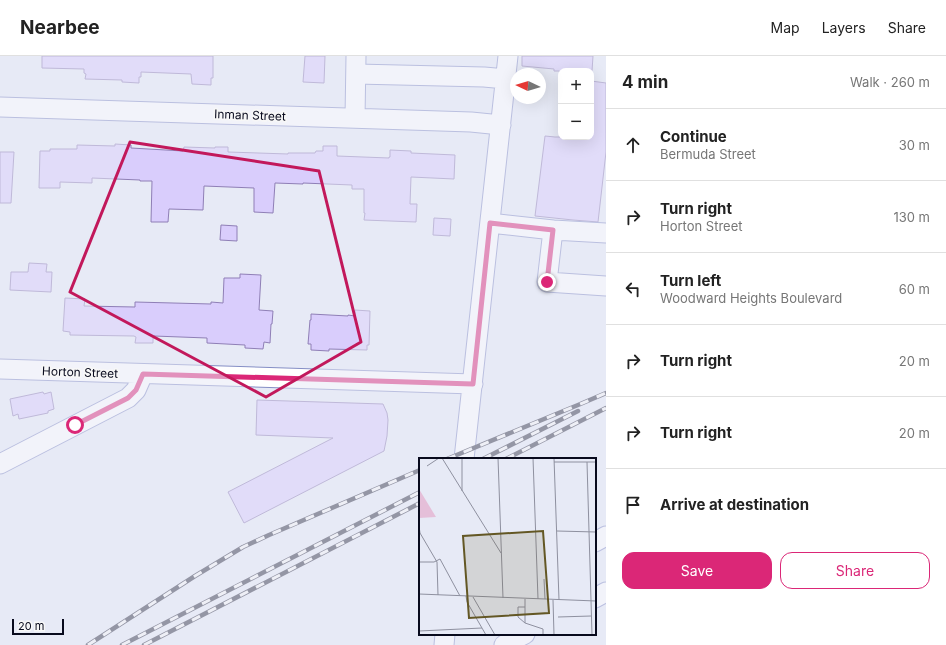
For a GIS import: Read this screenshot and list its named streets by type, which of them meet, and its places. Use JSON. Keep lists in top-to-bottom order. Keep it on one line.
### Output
{"streets":{"street":["Inman Street","Horton Street"]},"scale_bar":"20 m","north":"left","page":{"header":"Nearbee","nav":["Map","Layers","Share"],"heading":["4 min","Walk · 260 m"],"map_buttons":["+","−"],"list":[["Continue","Bermuda Street","30 m"],["Turn right","Horton Street","130 m"],["Turn left","Woodward Heights Boulevard","60 m"],["Turn right","20 m"],["Turn right","20 m"],"Arrive at destination"],"buttons":["Save","Share"],"scale":"20 m"}}
